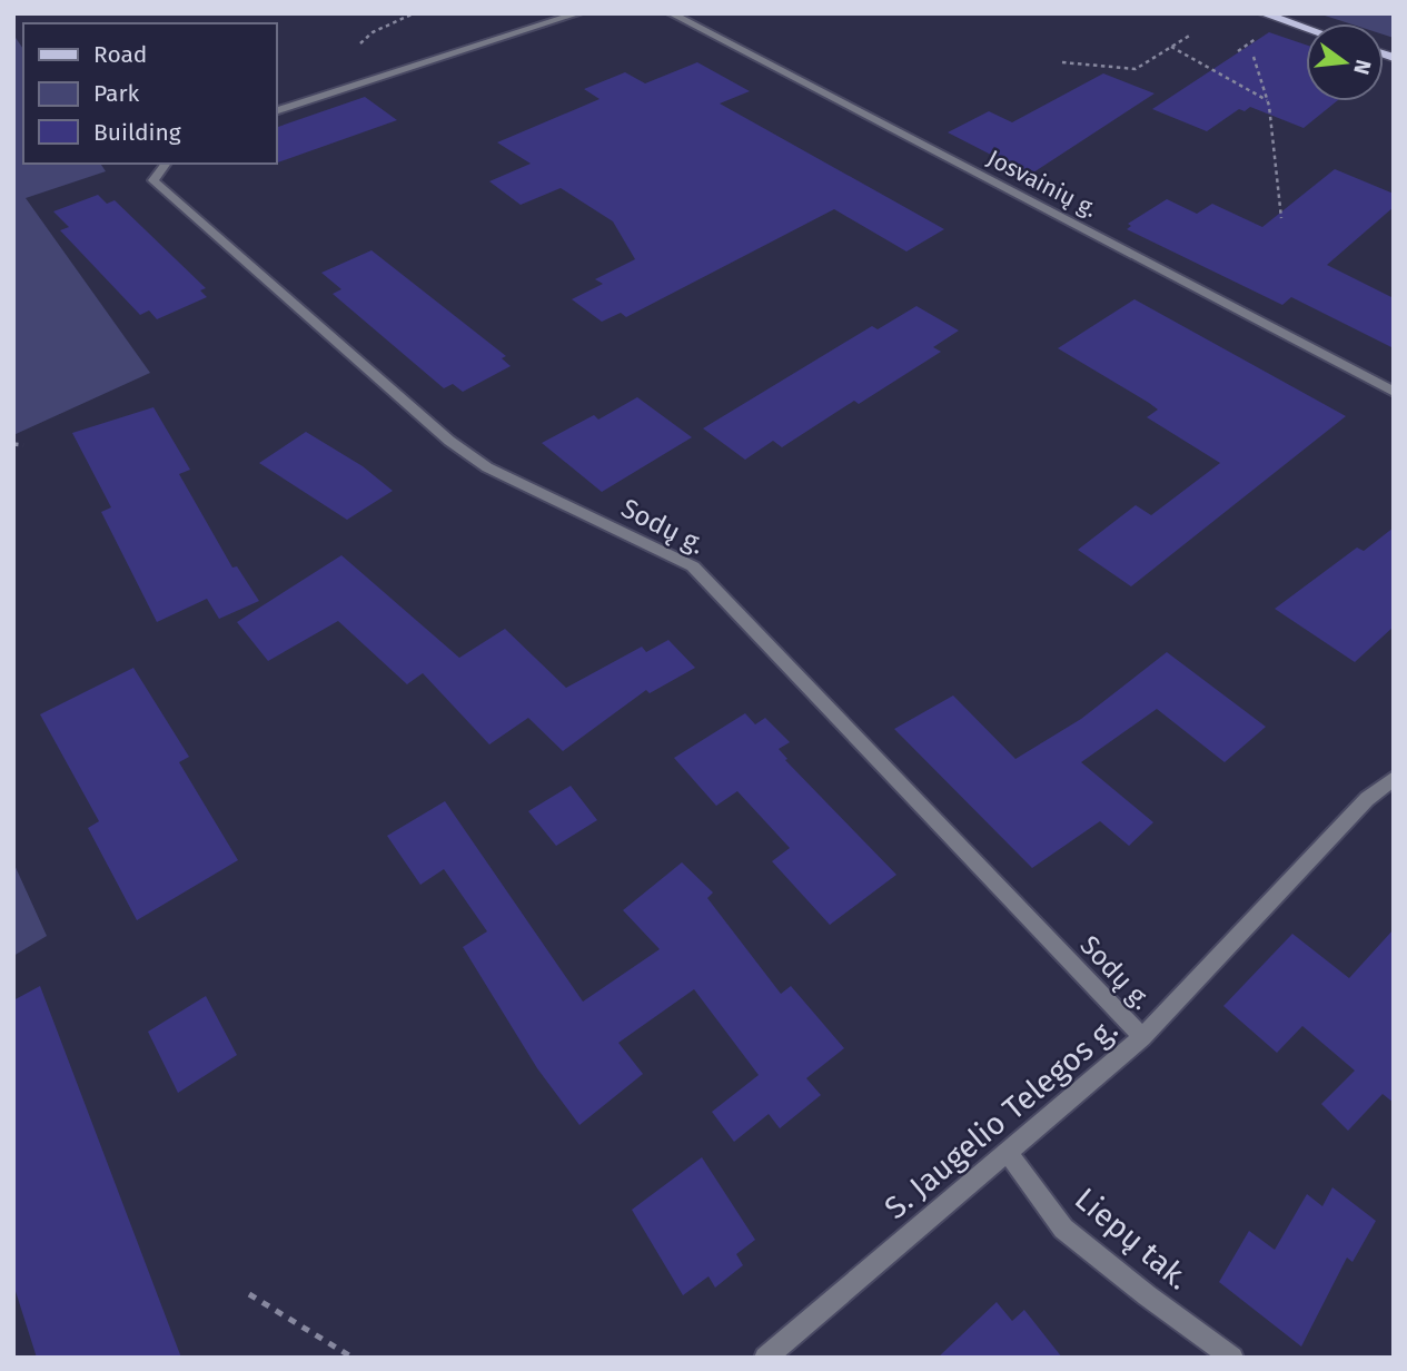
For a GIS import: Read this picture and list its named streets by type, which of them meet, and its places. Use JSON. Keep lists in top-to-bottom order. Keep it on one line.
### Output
{"streets":{"street":["Josvainių g.","Sodų g.","S. Jaugelio Telegos g.","Liepų tak."]},"crossings":[["Sodų g.","S. Jaugelio Telegos g."],["S. Jaugelio Telegos g.","Liepų tak."]],"legend":["Road","Park","Building"],"north":"right"}
